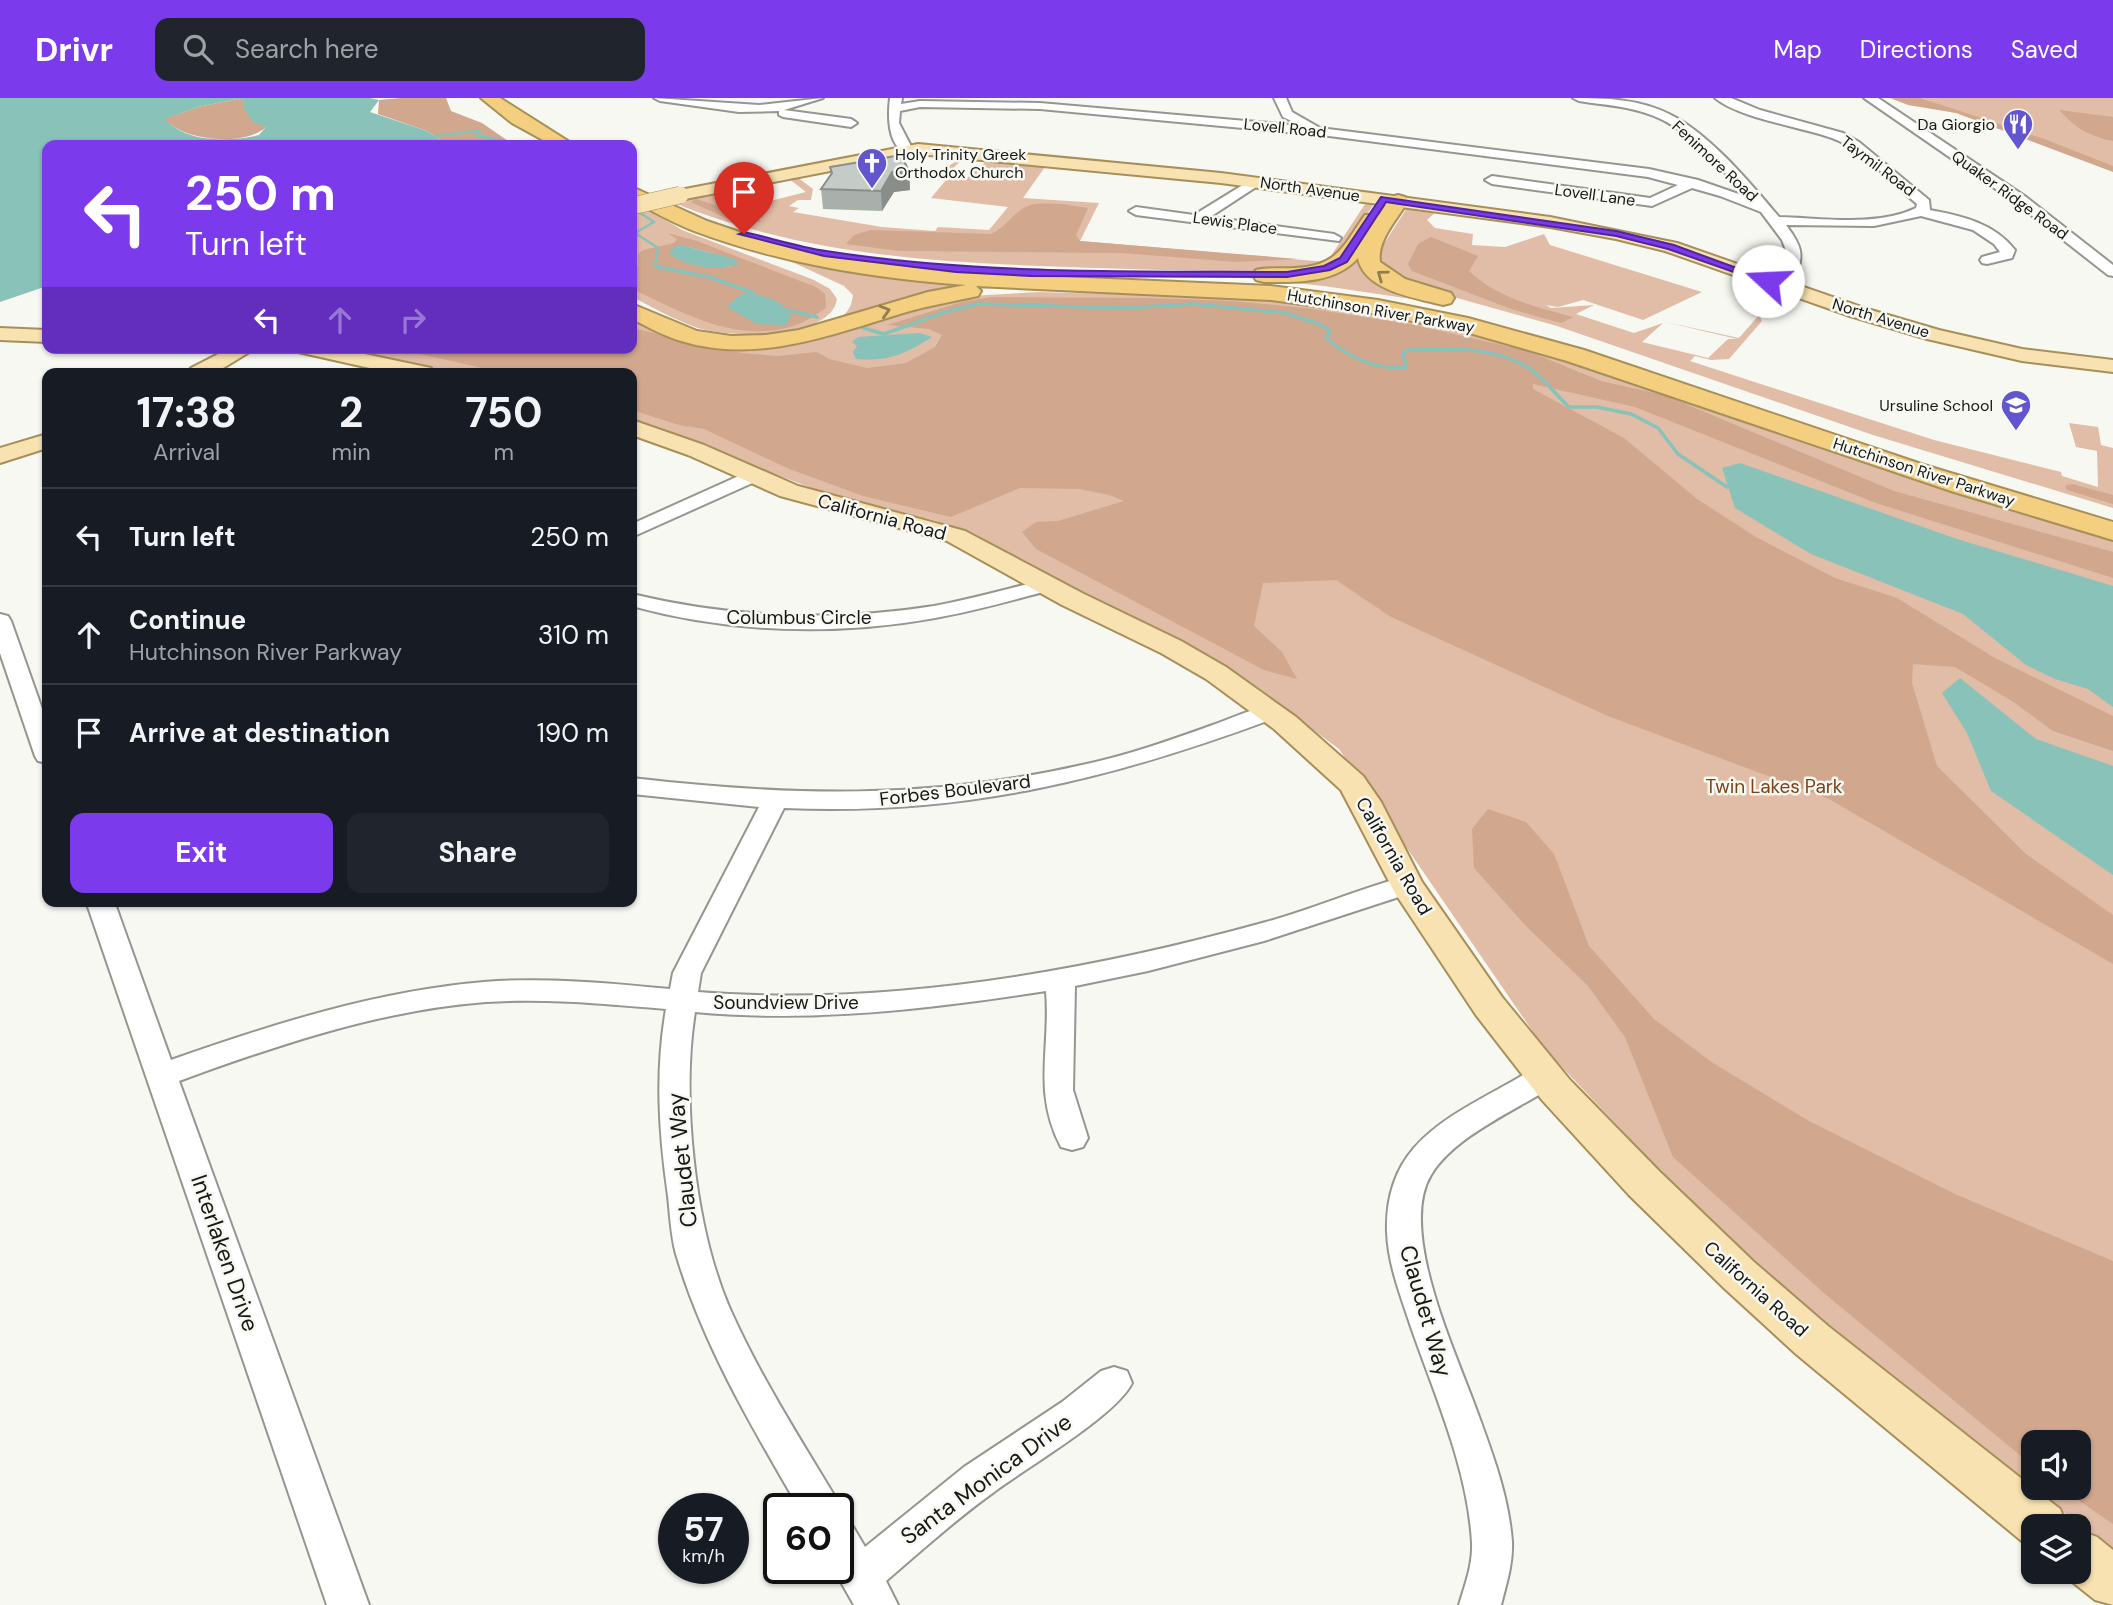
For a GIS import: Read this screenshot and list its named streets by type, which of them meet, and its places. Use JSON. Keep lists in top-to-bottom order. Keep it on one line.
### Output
{"streets":{"highway":["Hutchinson River Parkway"],"main road":["North Avenue","California Road"],"street":["Lovell Road","Fenimore Road","Taymil Road","Lovell Lane","Quaker Ridge Road","Lewis Place","Columbus Circle","Forbes Boulevard","Soundview Drive","Claudet Way","Interlaken Drive","Santa Monica Drive"]},"crossings":[["Lovell Road","Fenimore Road"],["Lovell Road","Taymil Road"],["Lovell Road","Lovell Lane"],["Fenimore Road","Taymil Road"],["Fenimore Road","Lovell Lane"],["North Avenue","Hutchinson River Parkway"],["California Road","Columbus Circle"],["California Road","Forbes Boulevard"],["California Road","Soundview Drive"],["California Road","Claudet Way"],["Forbes Boulevard","Claudet Way"],["Soundview Drive","Claudet Way"],["Soundview Drive","Interlaken Drive"]],"parks":["Twin Lakes Park"],"places":{"restaurant":["Da Giorgio"],"church":["Holy Trinity Greek Orthodox Church"],"school or university":["Ursuline School"]},"page":{"header":"Drivr","search":"Search here","nav":["Map","Directions","Saved"],"turn":["250 m","Turn left"],"eta":["17:38","Arrival","2","min","750","m"],"list":[{"name":"Turn left","value":"250 m"},{"name":"Continue","note":"Hutchinson River Parkway","value":"310 m"},{"name":"Arrive at destination","value":"190 m"}],"buttons":["Exit","Share"],"speed":"57 km/h","limit":"60"}}
